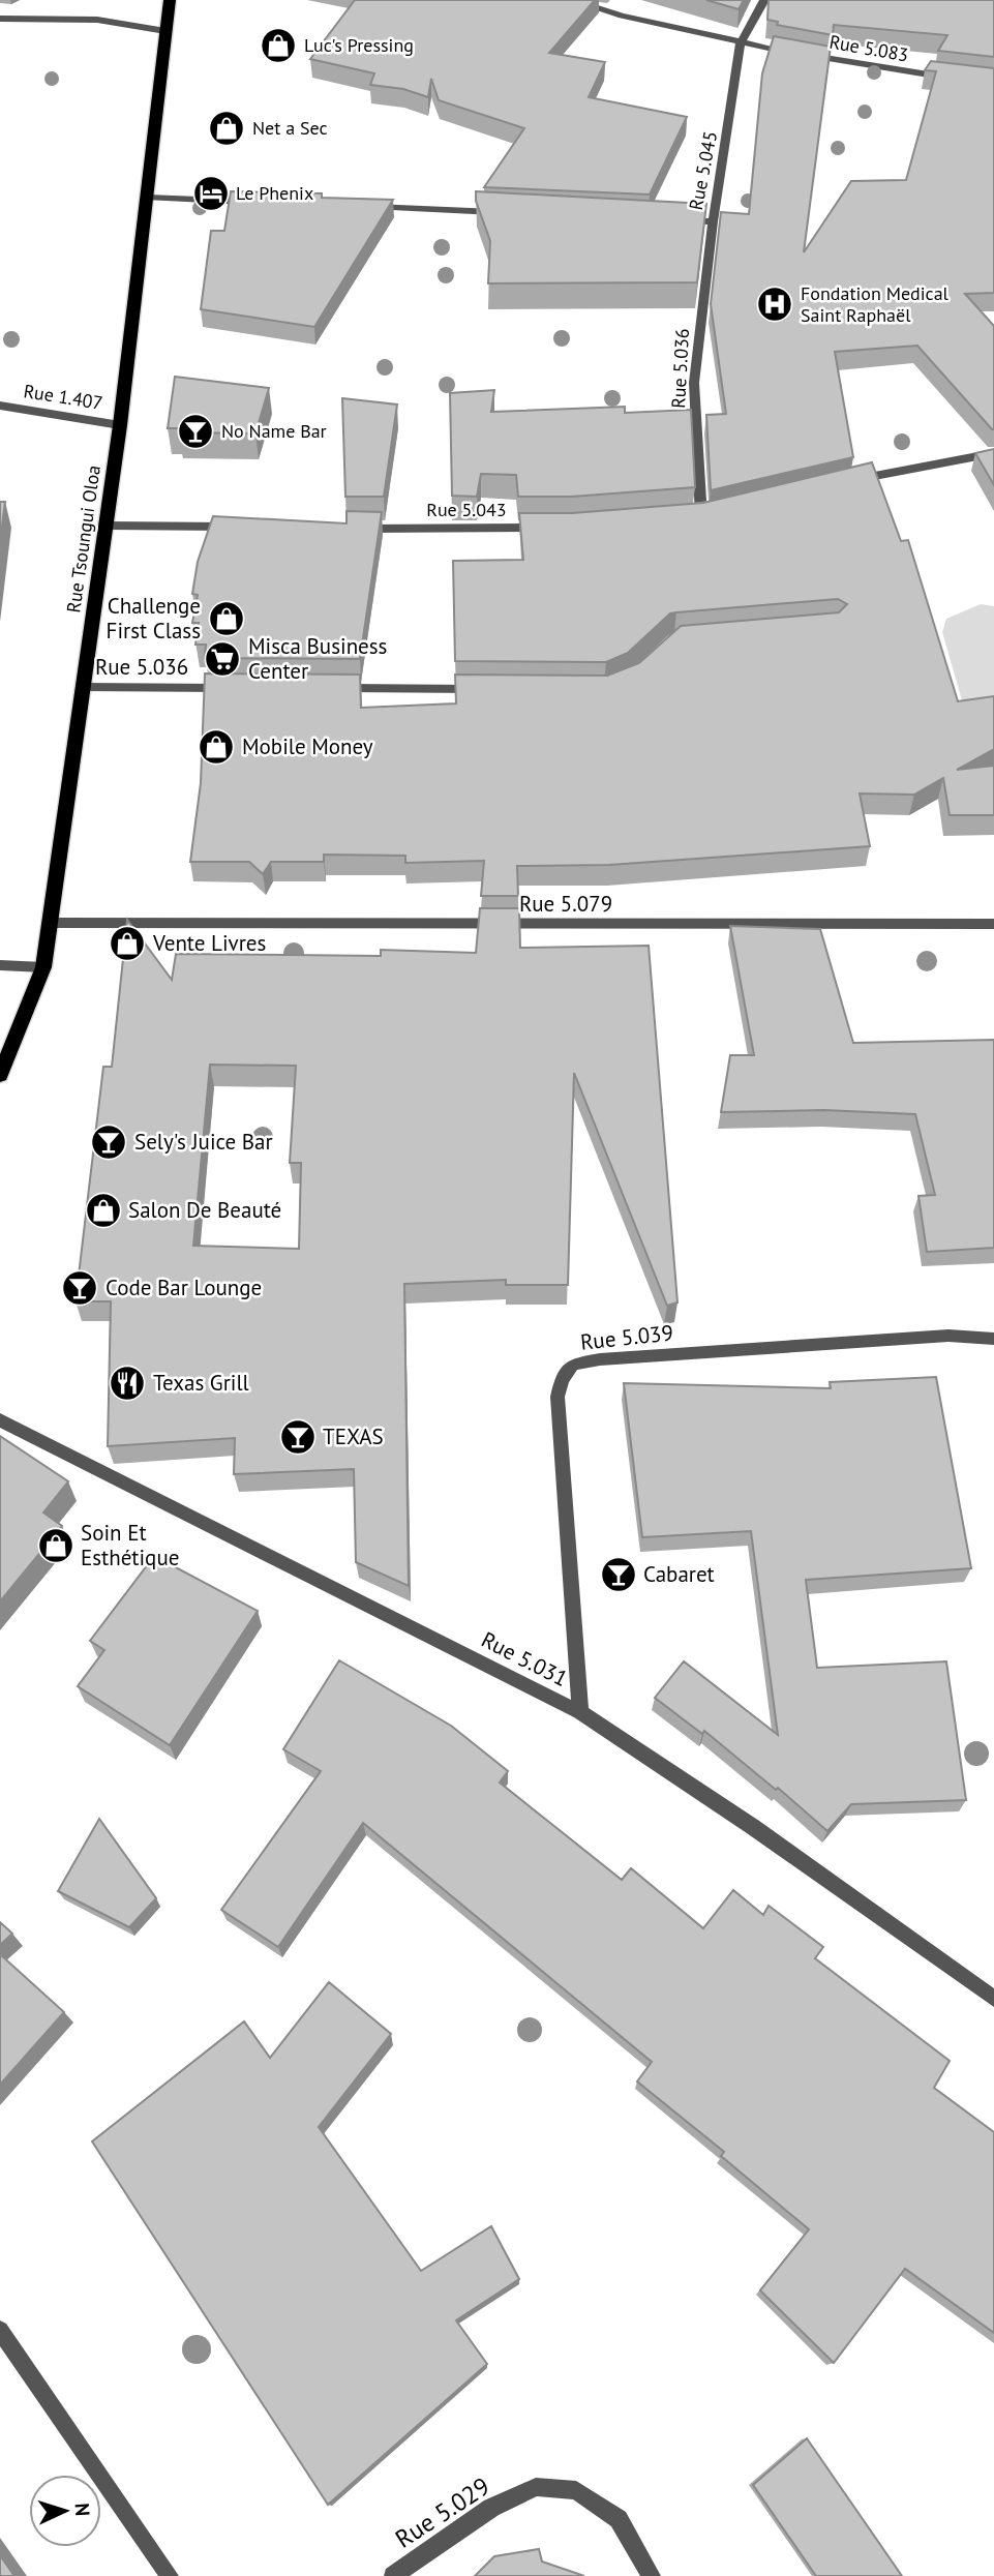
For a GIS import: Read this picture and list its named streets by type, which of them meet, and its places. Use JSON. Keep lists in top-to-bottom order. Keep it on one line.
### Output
{"streets":{"main road":["Rue Tsoungui Oloa"],"street":["Rue 5.083","Rue 5.045","Rue 5.036","Rue 1.407","Rue 5.043","Rue 5.079","Rue 5.039","Rue 5.031","Rue 5.029"]},"crossings":[["Rue 5.083","Rue 5.045"],["Rue 5.045","Rue 5.036"],["Rue 5.036","Rue Tsoungui Oloa"],["Rue 1.407","Rue Tsoungui Oloa"],["Rue Tsoungui Oloa","Rue 5.079"],["Rue 5.039","Rue 5.031"]],"places":{"shop":["Luc's Pressing","Net a Sec","Challenge First Class","Mobile Money","Vente Livres","Salon De Beauté","Soin Et Esthétique"],"hotel":["Le Phenix"],"hospital":["Fondation Medical Saint Raphaël"],"bar":["No Name Bar","Sely's Juice Bar","Code Bar Lounge","TEXAS","Cabaret"],"supermarket":["Misca Business Center"],"restaurant":["Texas Grill"]},"north":"right"}
